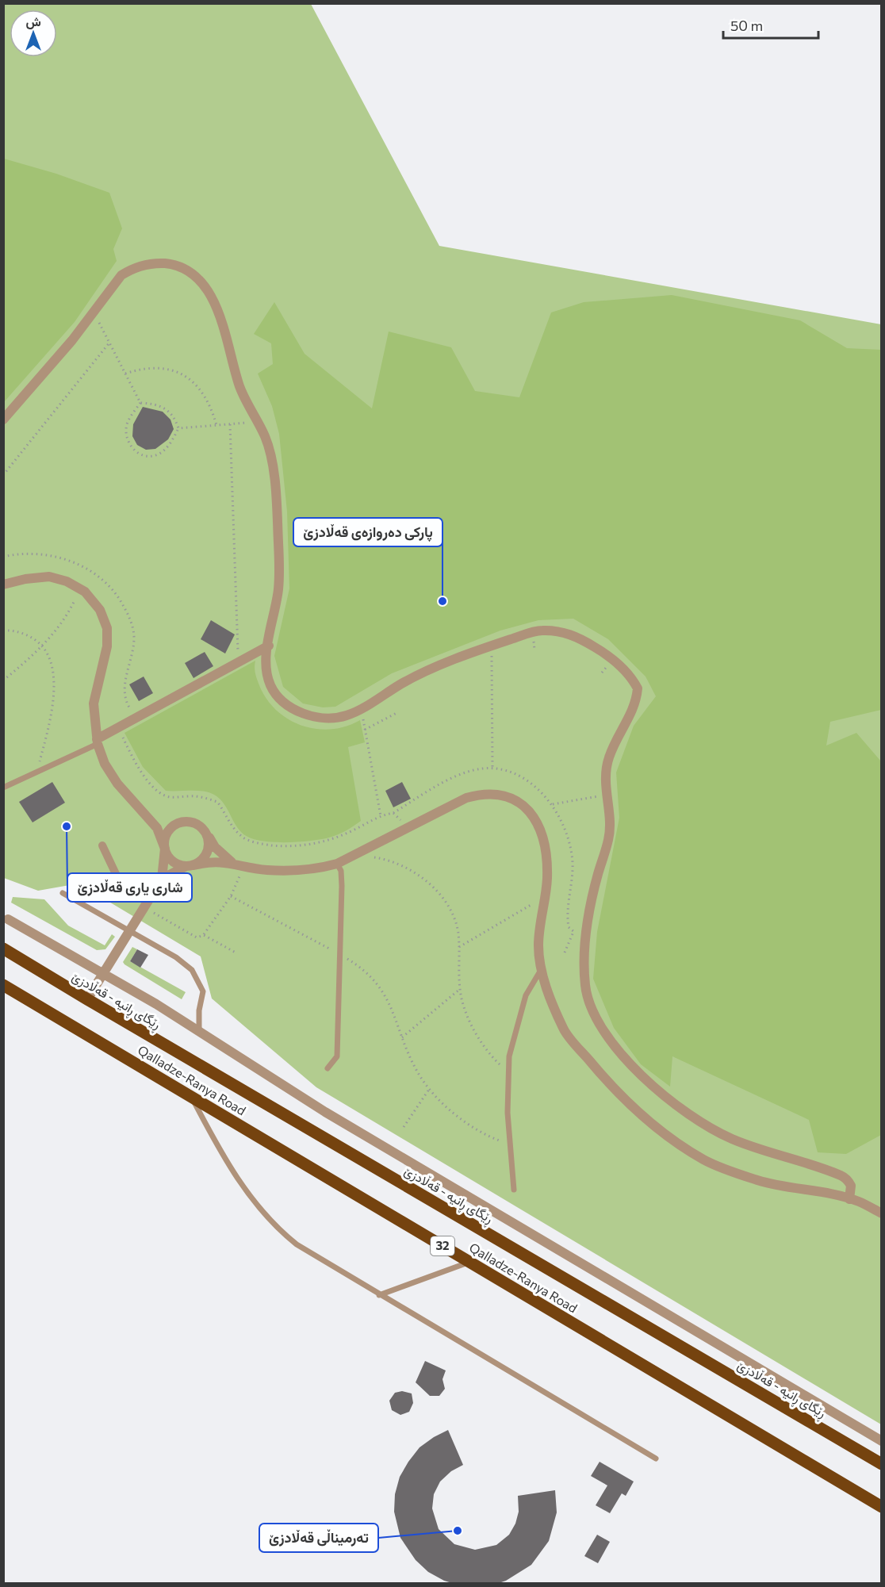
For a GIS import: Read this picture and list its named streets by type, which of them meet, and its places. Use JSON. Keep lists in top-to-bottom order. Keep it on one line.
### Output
{"streets":{"main road":["ڕێگای ڕانیە - قەڵادزێ","Qalladze-Ranya Road","32"]},"places":["پارکی دەروازەی قەڵادزێ","شاری یاری قەڵادزێ","تەرمیناڵی قەڵادزێ"],"scale_bar":"50 m","north":"top"}
